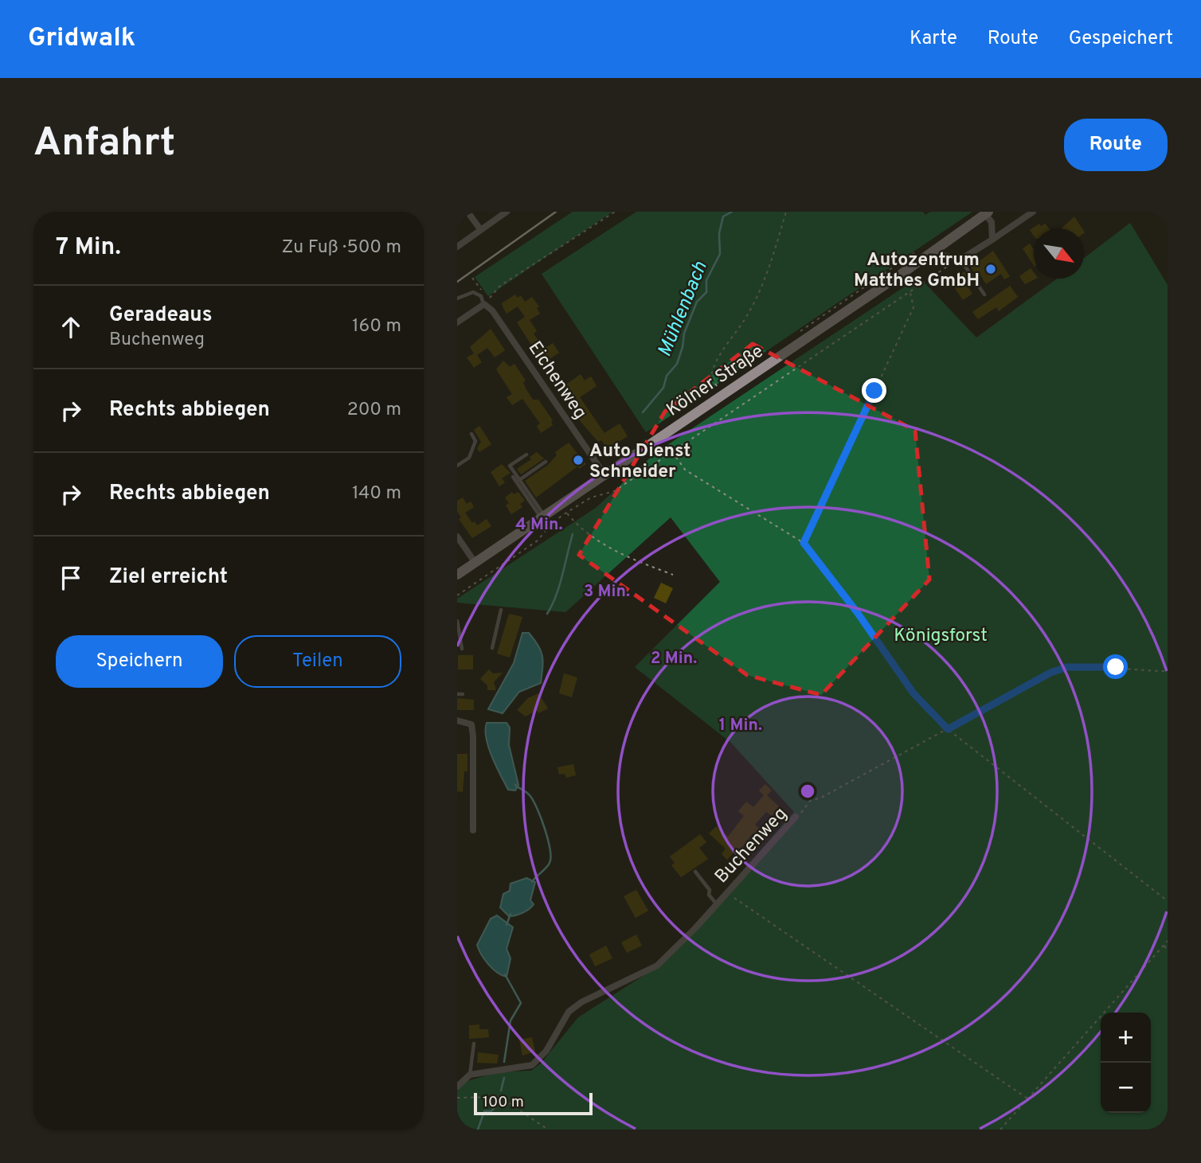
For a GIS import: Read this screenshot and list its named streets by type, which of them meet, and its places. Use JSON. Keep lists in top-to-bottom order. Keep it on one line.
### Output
{"streets":{"main road":["Kölner Straße"],"street":["Eichenweg","Buchenweg"]},"crossings":[["Eichenweg","Kölner Straße"]],"water":["Mühlenbach"],"parks":["Königsforst"],"places":["Autozentrum Matthes GmbH","Auto Dienst Schneider"],"scale_bar":"100 m","north":"bottom right","page":{"header":"Gridwalk","nav":["Karte","Route","Gespeichert"],"buttons":["Route",["Speichern","Teilen"]],"title":"Anfahrt","heading":["7 Min.","Zu Fuß · 500 m"],"list":[["Geradeaus","Buchenweg","160 m"],["Rechts abbiegen","200 m"],["Rechts abbiegen","140 m"],"Ziel erreicht"],"map_buttons":["+","−"],"scale":"100 m"},"rings":["4 Min.","3 Min.","2 Min.","1 Min."]}
